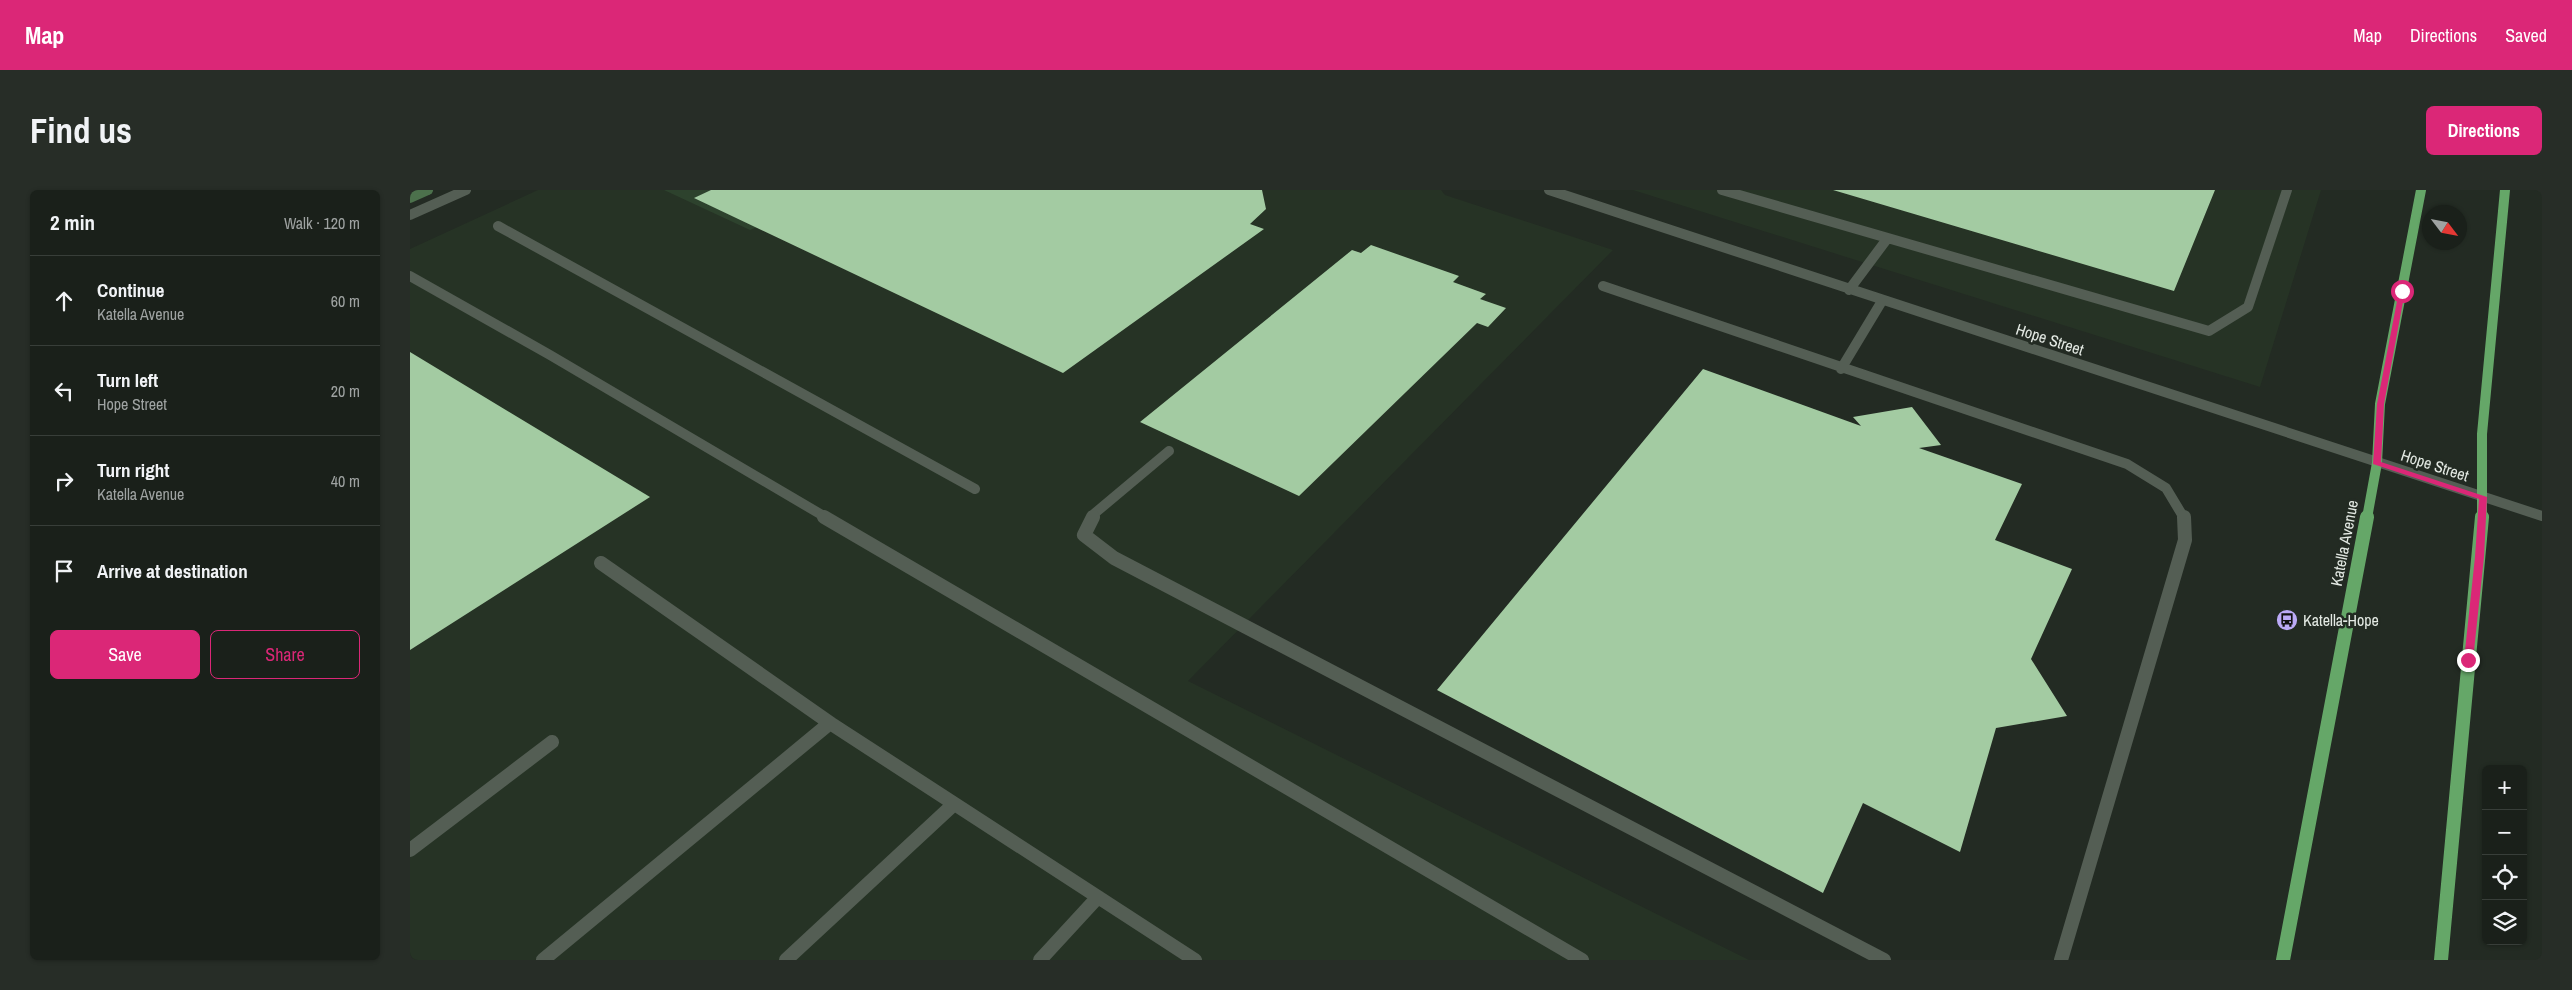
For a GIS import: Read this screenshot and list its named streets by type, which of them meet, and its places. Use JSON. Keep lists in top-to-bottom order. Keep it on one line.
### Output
{"streets":{"main road":["Katella Avenue"],"street":["Hope Street"]},"crossings":[["Hope Street","Katella Avenue"]],"places":{"bus stop":["Katella-Hope"]},"north":"bottom right","page":{"header":"Map","nav":["Map","Directions","Saved"],"buttons":["Directions",["Save","Share"]],"title":"Find us","heading":["2 min","Walk · 120 m"],"list":[["Continue","Katella Avenue","60 m"],["Turn left","Hope Street","20 m"],["Turn right","Katella Avenue","40 m"],"Arrive at destination"],"map_buttons":["+","−"]}}
